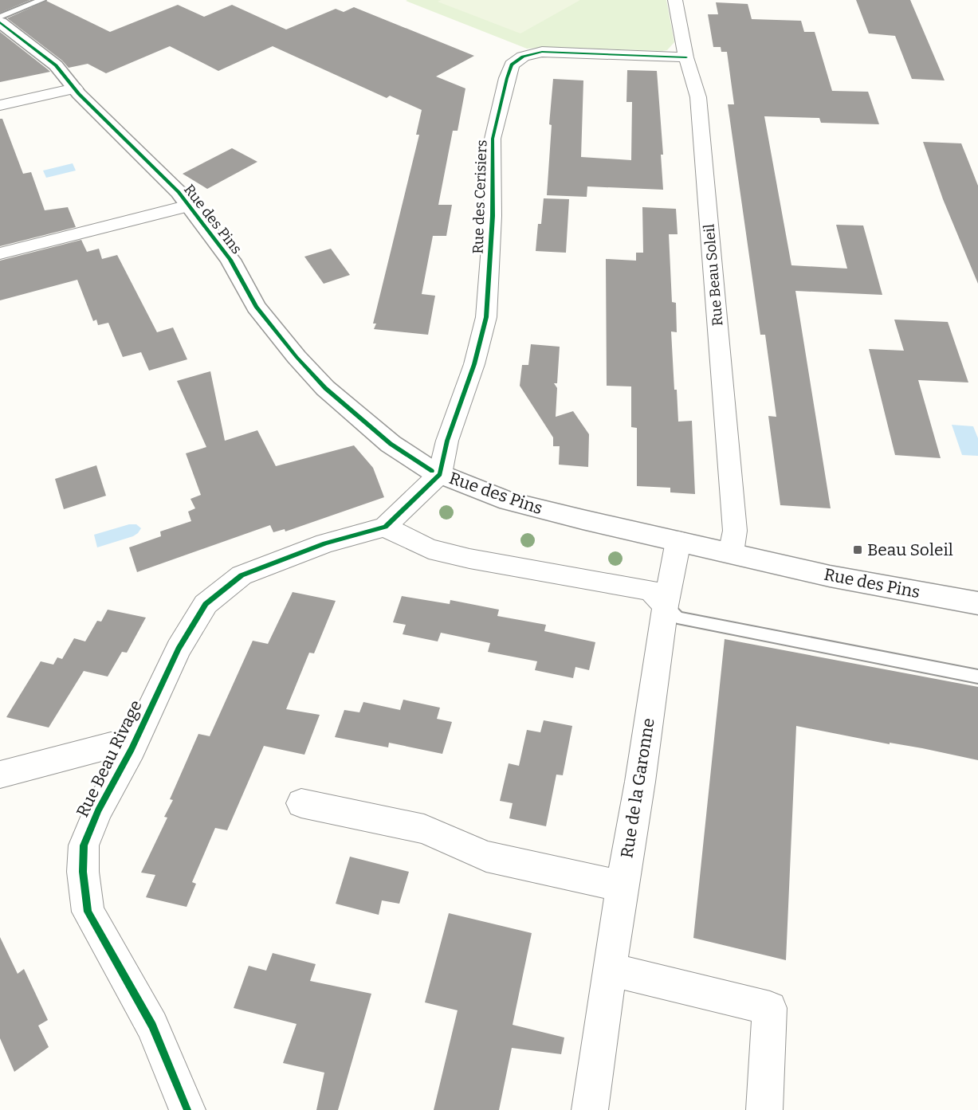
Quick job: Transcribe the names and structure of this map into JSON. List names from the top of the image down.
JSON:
{
  "streets": {
    "street": [
      "Rue des Cerisiers",
      "Rue des Pins",
      "Rue Beau Soleil",
      "Rue Beau Rivage",
      "Rue de la Garonne"
    ]
  },
  "crossings": [
    ["Rue des Cerisiers", "Rue des Pins"],
    ["Rue des Cerisiers", "Rue Beau Soleil"],
    ["Rue des Pins", "Rue Beau Soleil"],
    ["Rue des Pins", "Rue de la Garonne"]
  ],
  "places": {
    "transit": ["Beau Soleil"]
  }
}
